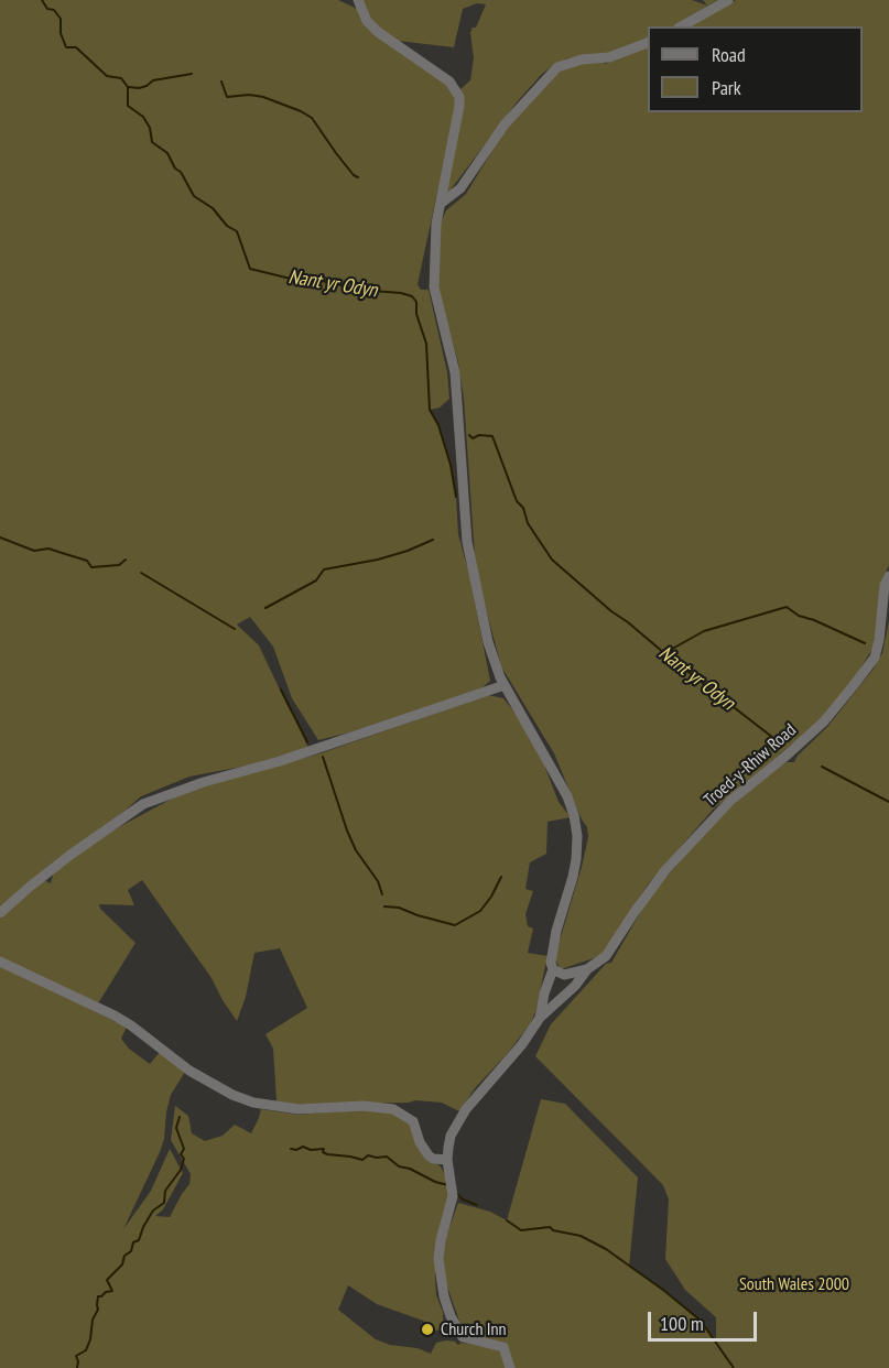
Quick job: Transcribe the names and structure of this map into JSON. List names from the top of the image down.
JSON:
{
  "streets": {
    "street": ["Troed-y-Rhiw Road"]
  },
  "water": ["Nant yr Odyn"],
  "parks": ["South Wales 2000"],
  "places": ["Church Inn"],
  "legend": ["Road", "Park"],
  "scale_bar": "100 m"
}
